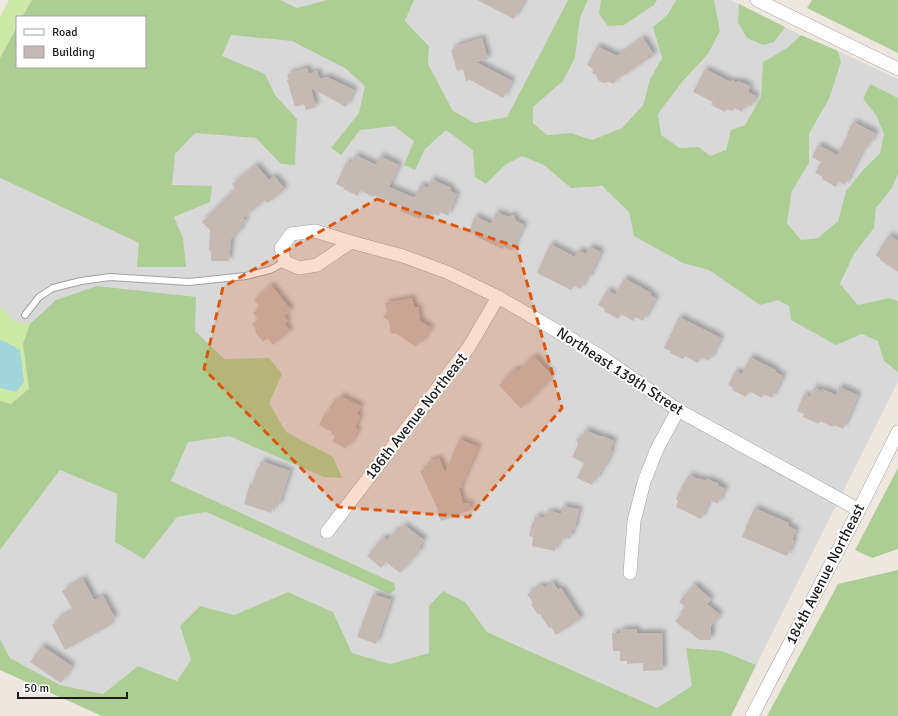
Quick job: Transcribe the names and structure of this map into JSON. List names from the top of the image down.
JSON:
{
  "streets": {
    "street": ["Northeast 139th Street", "186th Avenue Northeast", "184th Avenue Northeast"]
  },
  "crossings": [
    ["Northeast 139th Street", "186th Avenue Northeast"],
    ["Northeast 139th Street", "184th Avenue Northeast"]
  ],
  "legend": ["Road", "Building"],
  "scale_bar": "50 m"
}
